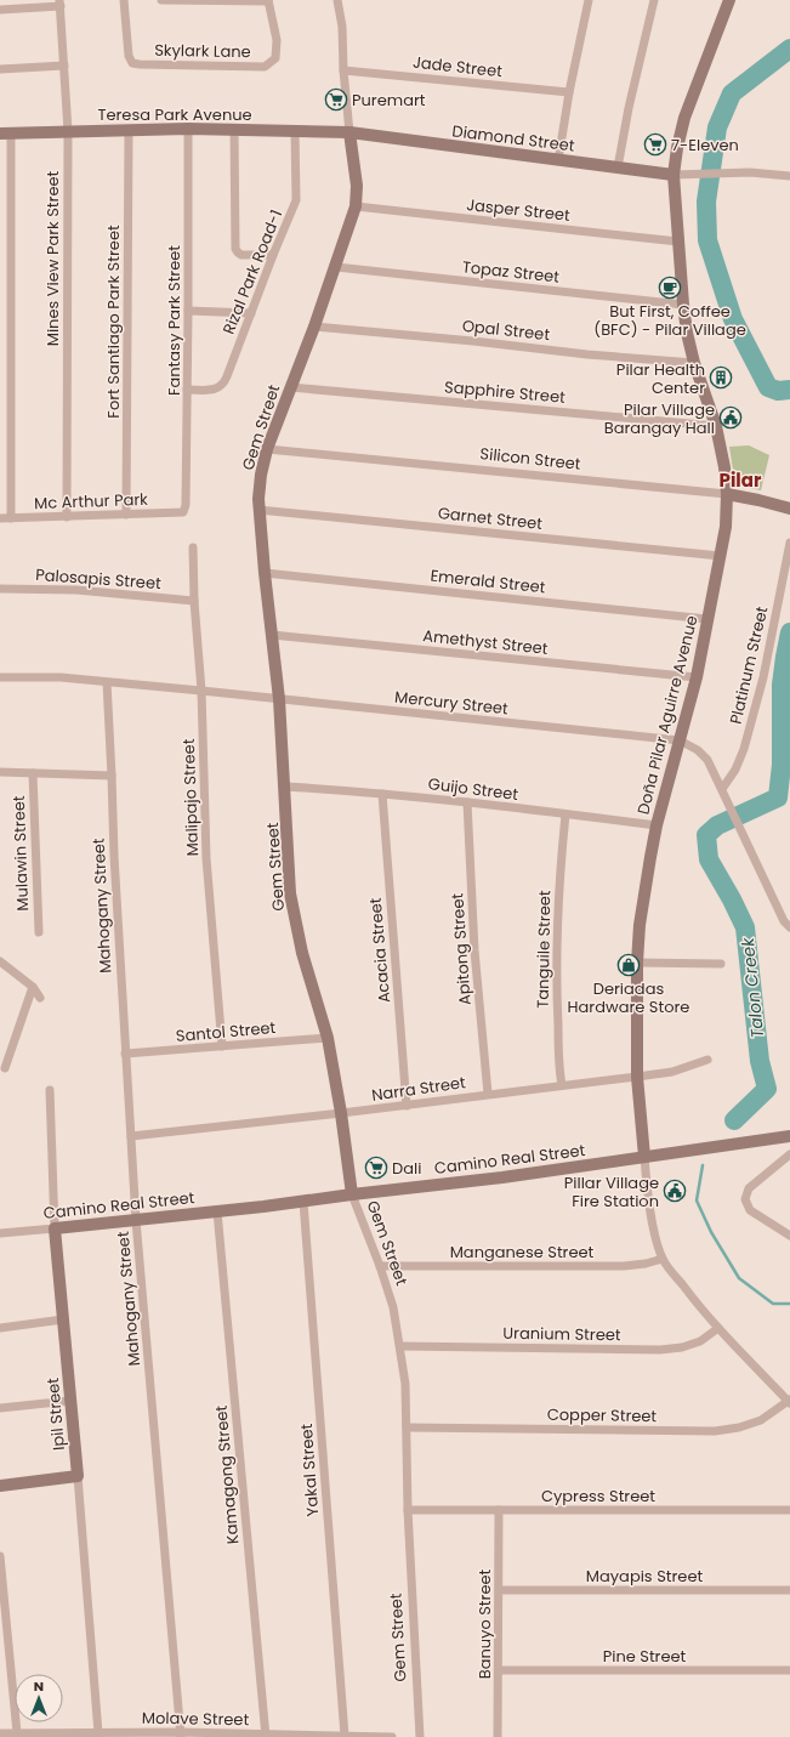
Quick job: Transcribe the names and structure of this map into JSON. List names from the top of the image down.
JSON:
{
  "streets": {
    "street": [
      "Skylark Lane",
      "Jade Street",
      "Teresa Park Avenue",
      "Diamond Street",
      "Jasper Street",
      "Mines View Park Street",
      "Rizal Park Road-1",
      "Topaz Street",
      "Fantasy Park Street",
      "Fort Santiago Park Street",
      "Opal Street",
      "Sapphire Street",
      "Gem Street",
      "Silicon Street",
      "Mc Arthur Park",
      "Garnet Street",
      "Palosapis Street",
      "Emerald Street",
      "Amethyst Street",
      "Platinum Street",
      "Mercury Street",
      "Doña Pilar Aguirre Avenue",
      "Guijo Street",
      "Malipajo Street",
      "Mulawin Street",
      "Mahogany Street",
      "Apitong Street",
      "Tanguile Street",
      "Acacia Street",
      "Santol Street",
      "Narra Street",
      "Camino Real Street",
      "Manganese Street",
      "Uranium Street",
      "Ipil Street",
      "Copper Street",
      "Yakal Street",
      "Kamagong Street",
      "Cypress Street",
      "Mayapis Street",
      "Banuyo Street",
      "Pine Street",
      "Molave Street"
    ]
  },
  "crossings": [
    ["Jade Street", "Gem Street"],
    ["Teresa Park Avenue", "Diamond Street"],
    ["Teresa Park Avenue", "Mines View Park Street"],
    ["Teresa Park Avenue", "Rizal Park Road-1"],
    ["Teresa Park Avenue", "Fantasy Park Street"],
    ["Teresa Park Avenue", "Fort Santiago Park Street"],
    ["Teresa Park Avenue", "Gem Street"],
    ["Diamond Street", "Gem Street"],
    ["Diamond Street", "Doña Pilar Aguirre Avenue"],
    ["Jasper Street", "Gem Street"],
    ["Jasper Street", "Doña Pilar Aguirre Avenue"],
    ["Mines View Park Street", "Mc Arthur Park"],
    ["Rizal Park Road-1", "Fantasy Park Street"],
    ["Topaz Street", "Gem Street"],
    ["Topaz Street", "Doña Pilar Aguirre Avenue"],
    ["Fantasy Park Street", "Mc Arthur Park"],
    ["Fort Santiago Park Street", "Mc Arthur Park"],
    ["Opal Street", "Gem Street"],
    ["Opal Street", "Doña Pilar Aguirre Avenue"],
    ["Sapphire Street", "Gem Street"],
    ["Sapphire Street", "Doña Pilar Aguirre Avenue"],
    ["Gem Street", "Silicon Street"],
    ["Gem Street", "Garnet Street"],
    ["Gem Street", "Emerald Street"],
    ["Gem Street", "Amethyst Street"],
    ["Gem Street", "Mercury Street"],
    ["Gem Street", "Guijo Street"],
    ["Gem Street", "Santol Street"],
    ["Gem Street", "Narra Street"],
    ["Gem Street", "Camino Real Street"],
    ["Gem Street", "Manganese Street"],
    ["Gem Street", "Uranium Street"],
    ["Gem Street", "Copper Street"],
    ["Gem Street", "Cypress Street"],
    ["Silicon Street", "Doña Pilar Aguirre Avenue"],
    ["Garnet Street", "Doña Pilar Aguirre Avenue"],
    ["Palosapis Street", "Malipajo Street"],
    ["Emerald Street", "Doña Pilar Aguirre Avenue"],
    ["Amethyst Street", "Doña Pilar Aguirre Avenue"],
    ["Platinum Street", "Mercury Street"],
    ["Mercury Street", "Doña Pilar Aguirre Avenue"],
    ["Mercury Street", "Malipajo Street"],
    ["Mercury Street", "Mahogany Street"],
    ["Doña Pilar Aguirre Avenue", "Guijo Street"],
    ["Doña Pilar Aguirre Avenue", "Narra Street"],
    ["Doña Pilar Aguirre Avenue", "Camino Real Street"],
    ["Doña Pilar Aguirre Avenue", "Manganese Street"],
    ["Doña Pilar Aguirre Avenue", "Uranium Street"],
    ["Doña Pilar Aguirre Avenue", "Copper Street"],
    ["Guijo Street", "Apitong Street"],
    ["Guijo Street", "Tanguile Street"],
    ["Guijo Street", "Acacia Street"],
    ["Malipajo Street", "Santol Street"],
    ["Mahogany Street", "Santol Street"],
    ["Mahogany Street", "Narra Street"],
    ["Mahogany Street", "Camino Real Street"],
    ["Mahogany Street", "Molave Street"],
    ["Apitong Street", "Narra Street"],
    ["Tanguile Street", "Narra Street"],
    ["Acacia Street", "Narra Street"],
    ["Camino Real Street", "Ipil Street"],
    ["Camino Real Street", "Yakal Street"],
    ["Camino Real Street", "Kamagong Street"],
    ["Ipil Street", "Molave Street"],
    ["Yakal Street", "Molave Street"],
    ["Kamagong Street", "Molave Street"],
    ["Cypress Street", "Banuyo Street"],
    ["Mayapis Street", "Banuyo Street"],
    ["Banuyo Street", "Pine Street"]
  ],
  "districts": ["Pilar"],
  "water": ["Talon Creek"],
  "places": {
    "supermarket": ["Puremart", "7-Eleven", "Dali"],
    "cafe": ["But First, Coffee (BFC) - Pilar Village"],
    "building": ["Pilar Health Center"],
    "public building": ["Pilar Village Barangay Hall", "Pillar Village Fire Station"],
    "shop": ["Deriadas Hardware Store"]
  },
  "north": "top"
}
